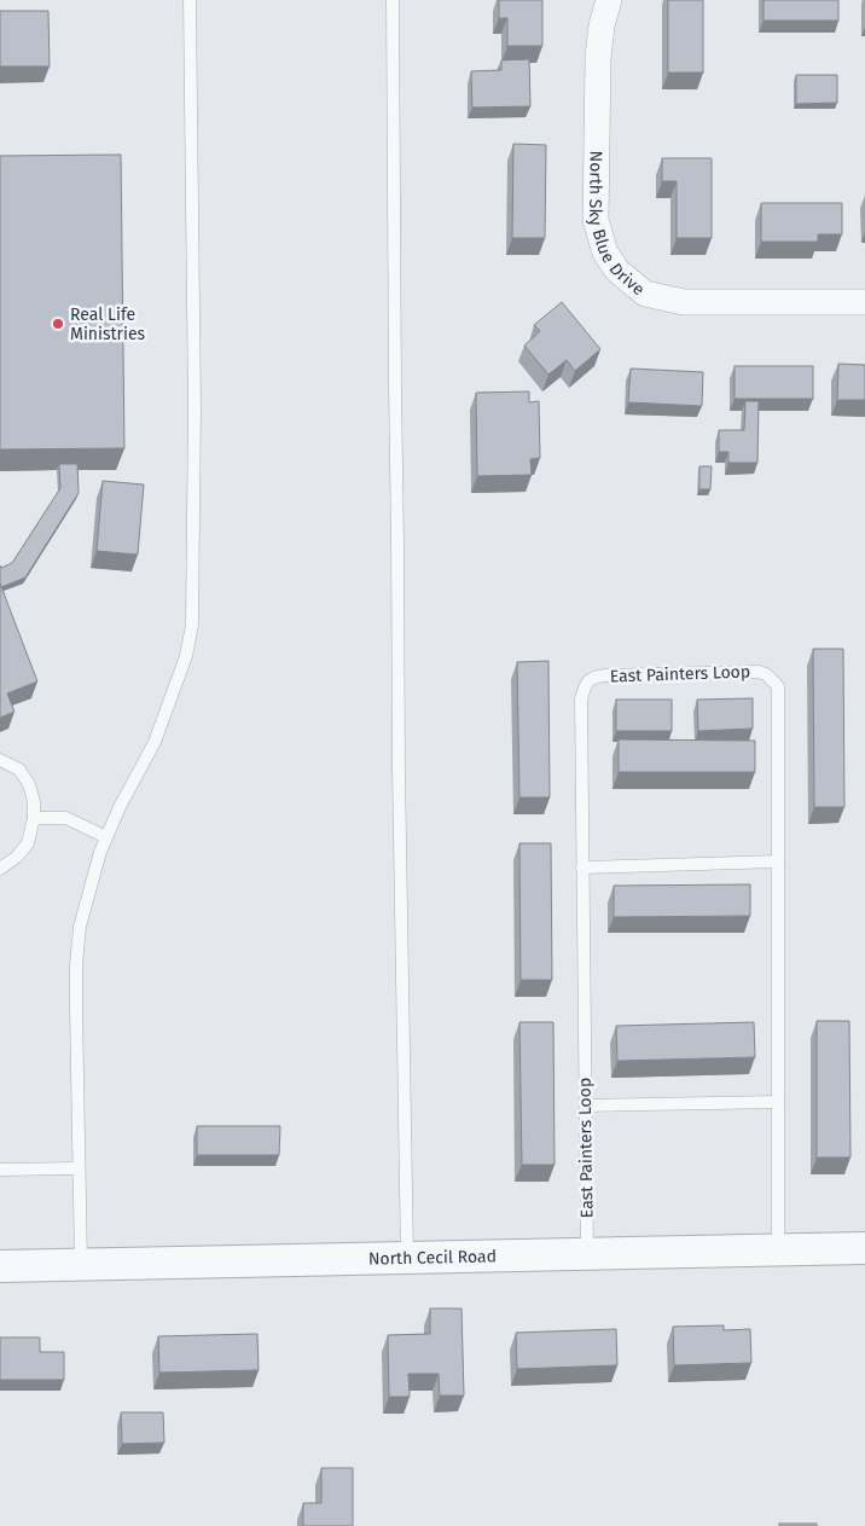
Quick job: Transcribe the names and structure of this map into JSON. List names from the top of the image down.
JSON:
{
  "streets": {
    "street": ["North Sky Blue Drive", "North Cecil Road"],
    "lane": ["East Painters Loop"]
  },
  "crossings": [
    ["East Painters Loop", "North Cecil Road"]
  ],
  "places": ["Real Life Ministries"]
}
